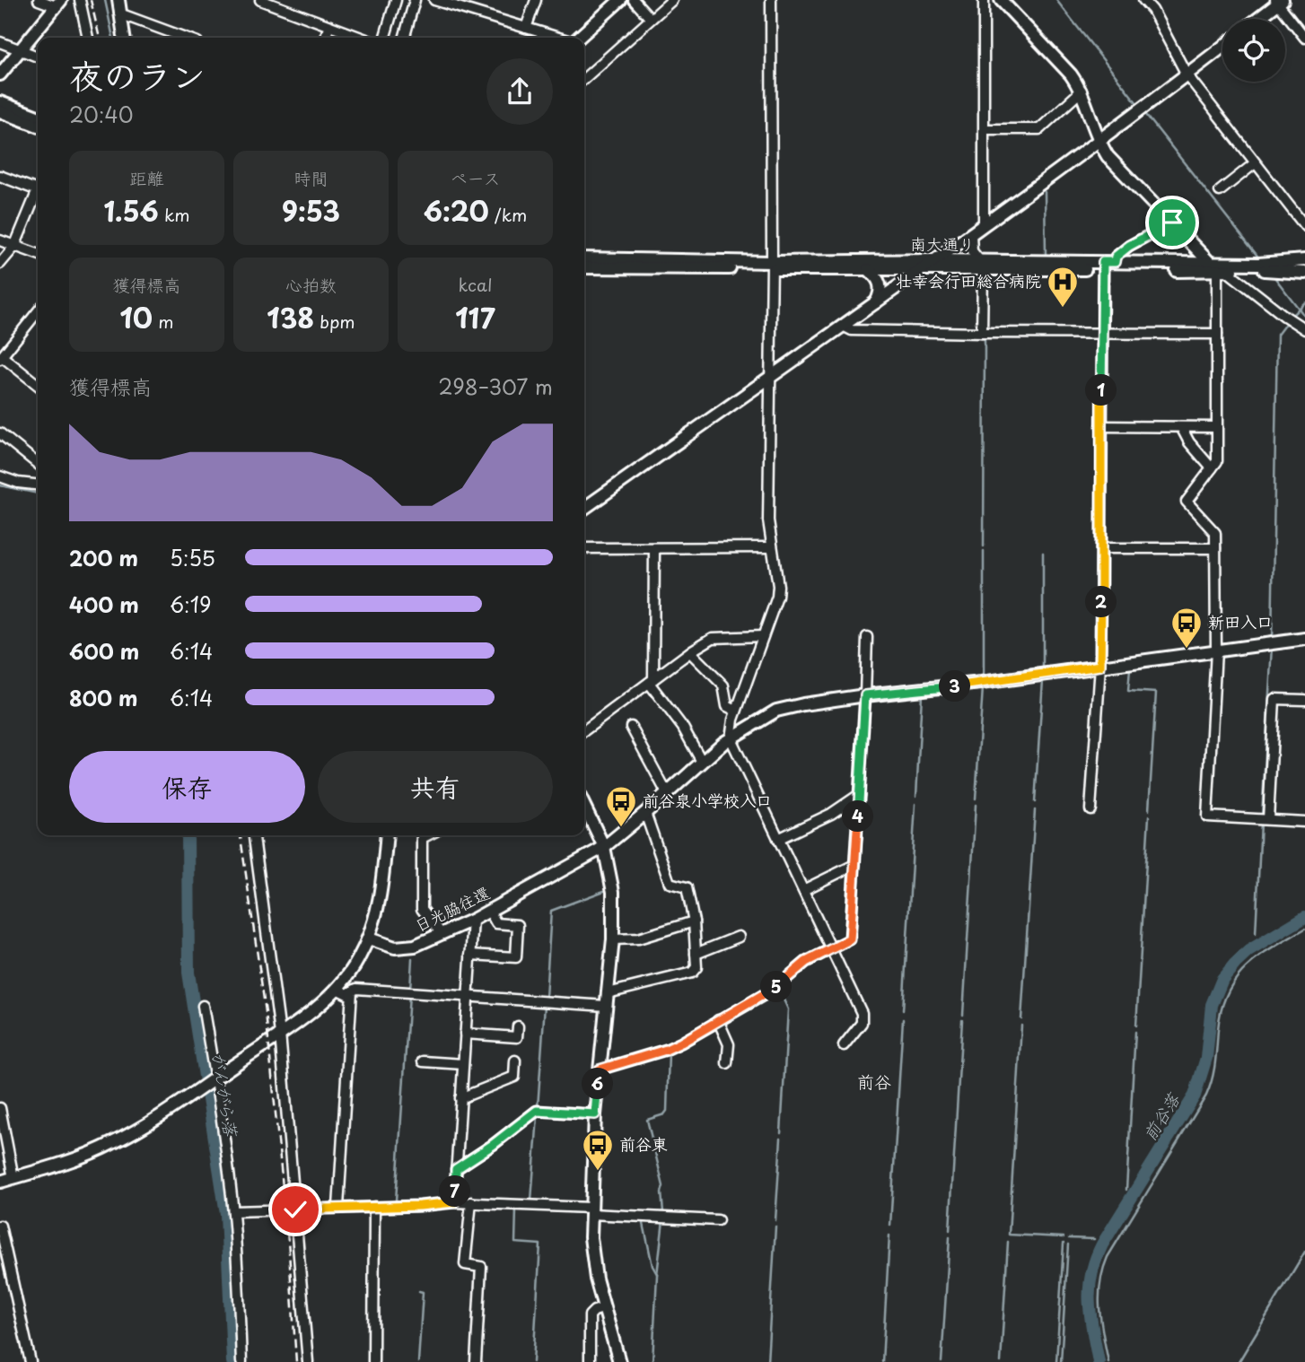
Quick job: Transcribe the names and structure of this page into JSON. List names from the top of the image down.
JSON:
{
  "streets": {
    "street": ["南大通り", "日光脇往還"]
  },
  "districts": ["前谷"],
  "water": ["がんがら落", "前谷落"],
  "places": {
    "hospital": ["壮幸会行田総合病院"],
    "bus stop": ["新田入口", "前谷泉小学校入口", "前谷東"]
  },
  "page": {
    "heading": ["夜のラン", "20:40"],
    "stats": [
      ["距離", "1.56 km"],
      ["時間", "9:53"],
      ["ペース", "6:20 /km"],
      ["獲得標高", "10 m"],
      ["心拍数", "138 bpm"],
      ["kcal", "117"]
    ],
    "chart": ["獲得標高", "298–307 m"],
    "pins": [
      "1",
      "2",
      "3",
      "4",
      "5",
      "6",
      "7"
    ],
    "list": [
      {
        "name": "200 m",
        "note": "5:55"
      },
      {
        "name": "400 m",
        "note": "6:19"
      },
      {
        "name": "600 m",
        "note": "6:14"
      },
      {
        "name": "800 m",
        "note": "6:14"
      }
    ],
    "buttons": ["保存", "共有"]
  }
}
